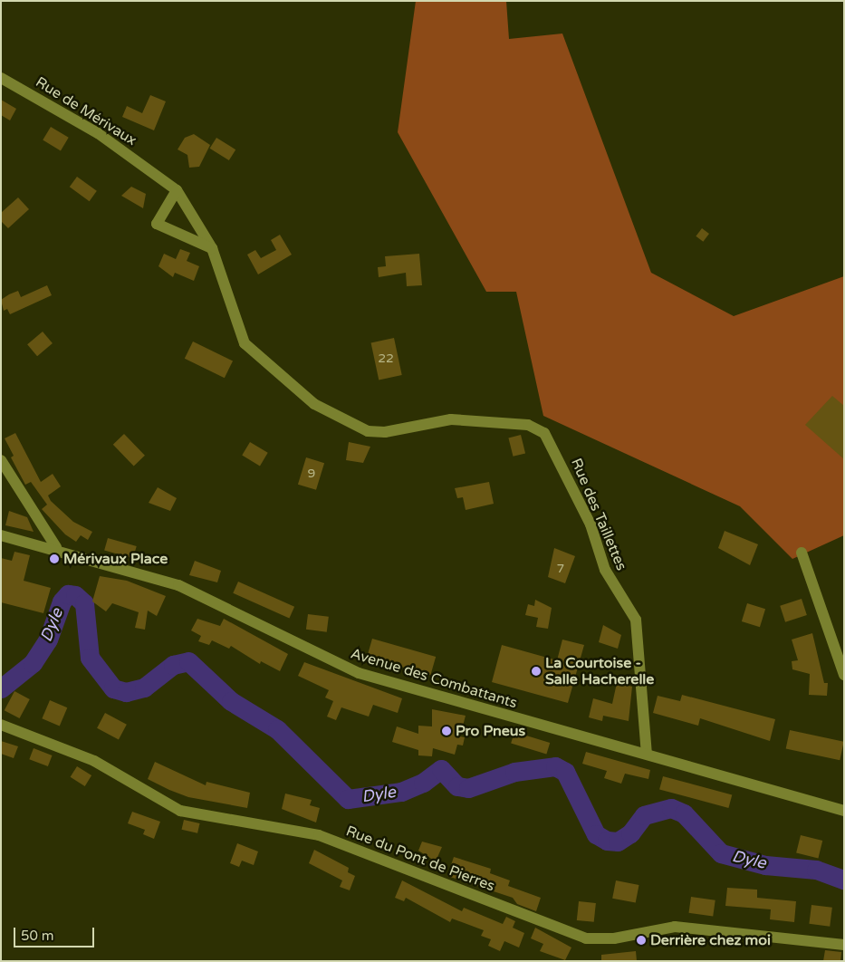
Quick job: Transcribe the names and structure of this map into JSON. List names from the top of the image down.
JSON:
{
  "streets": {
    "street": [
      "Rue de Mérivaux",
      "Rue des Taillettes",
      "Avenue des Combattants",
      "Rue du Pont de Pierres"
    ]
  },
  "crossings": [
    ["Rue de Mérivaux", "Rue des Taillettes"],
    ["Rue des Taillettes", "Avenue des Combattants"]
  ],
  "water": ["Dyle"],
  "places": [
    "Mérivaux Place",
    "La Courtoise - Salle Hacherelle",
    "Pro Pneus",
    "Derrière chez moi"
  ],
  "house_numbers": ["22", "9", "7"],
  "scale_bar": "50 m"
}
